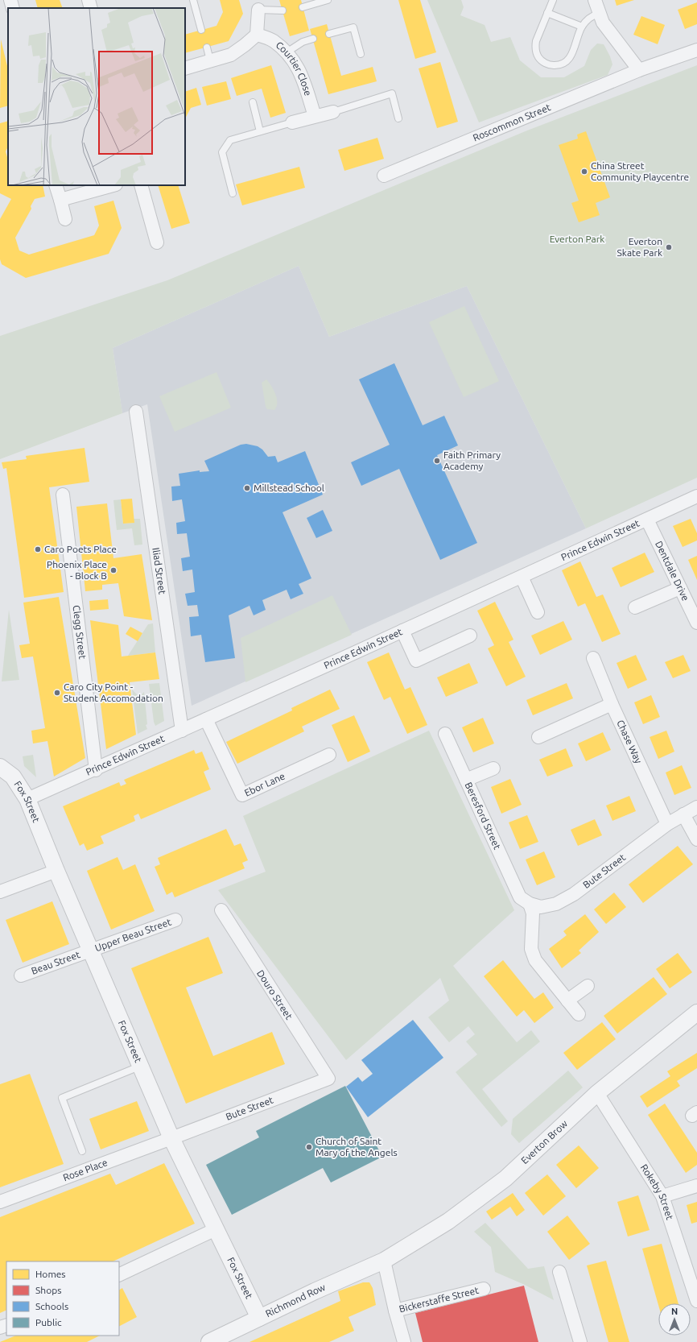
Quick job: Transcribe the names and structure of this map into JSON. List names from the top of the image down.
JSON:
{
  "streets": {
    "street": [
      "Courtier Close",
      "Roscommon Street",
      "Prince Edwin Street",
      "Iliad Street",
      "Dentdale Drive",
      "Clegg Street",
      "Chase Way",
      "Ebor Lane",
      "Fox Street",
      "Beresford Street",
      "Bute Street",
      "Upper Beau Street",
      "Beau Street",
      "Douro Street",
      "Everton Brow",
      "Rose Place",
      "Rokeby Street",
      "Bickerstaffe Street",
      "Richmond Row"
    ]
  },
  "crossings": [
    ["Prince Edwin Street", "Iliad Street"],
    ["Prince Edwin Street", "Dentdale Drive"],
    ["Prince Edwin Street", "Clegg Street"],
    ["Prince Edwin Street", "Ebor Lane"],
    ["Prince Edwin Street", "Fox Street"],
    ["Chase Way", "Bute Street"],
    ["Fox Street", "Bute Street"],
    ["Fox Street", "Upper Beau Street"],
    ["Fox Street", "Beau Street"],
    ["Fox Street", "Rose Place"],
    ["Fox Street", "Richmond Row"],
    ["Beresford Street", "Bute Street"],
    ["Bute Street", "Douro Street"],
    ["Bute Street", "Rose Place"],
    ["Upper Beau Street", "Beau Street"],
    ["Everton Brow", "Rokeby Street"],
    ["Everton Brow", "Richmond Row"]
  ],
  "parks": ["Everton Park"],
  "places": [
    "China Street Community Playcentre",
    "Everton Skate Park",
    "Faith Primary Academy",
    "Millstead School",
    "Caro Poets Place",
    "Phoenix Place - Block B",
    "Caro City Point - Student Accomodation",
    "Church of Saint Mary of the Angels"
  ],
  "legend": [
    "Homes",
    "Shops",
    "Schools",
    "Public"
  ],
  "north": "top"
}
